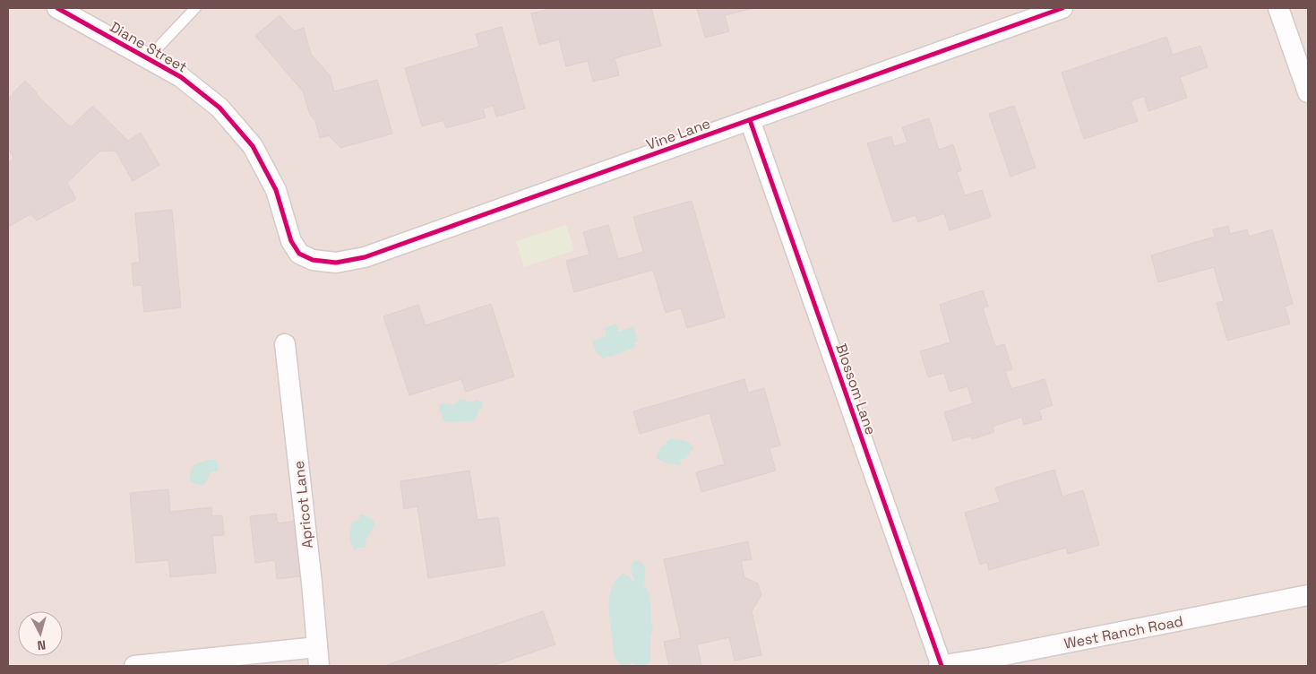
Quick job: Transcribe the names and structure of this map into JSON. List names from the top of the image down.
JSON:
{
  "streets": {
    "street": [
      "Diane Street",
      "Vine Lane",
      "Blossom Lane",
      "Apricot Lane",
      "West Ranch Road"
    ]
  },
  "crossings": [
    ["Diane Street", "Vine Lane"],
    ["Vine Lane", "Blossom Lane"],
    ["Blossom Lane", "West Ranch Road"]
  ],
  "north": "bottom"
}
